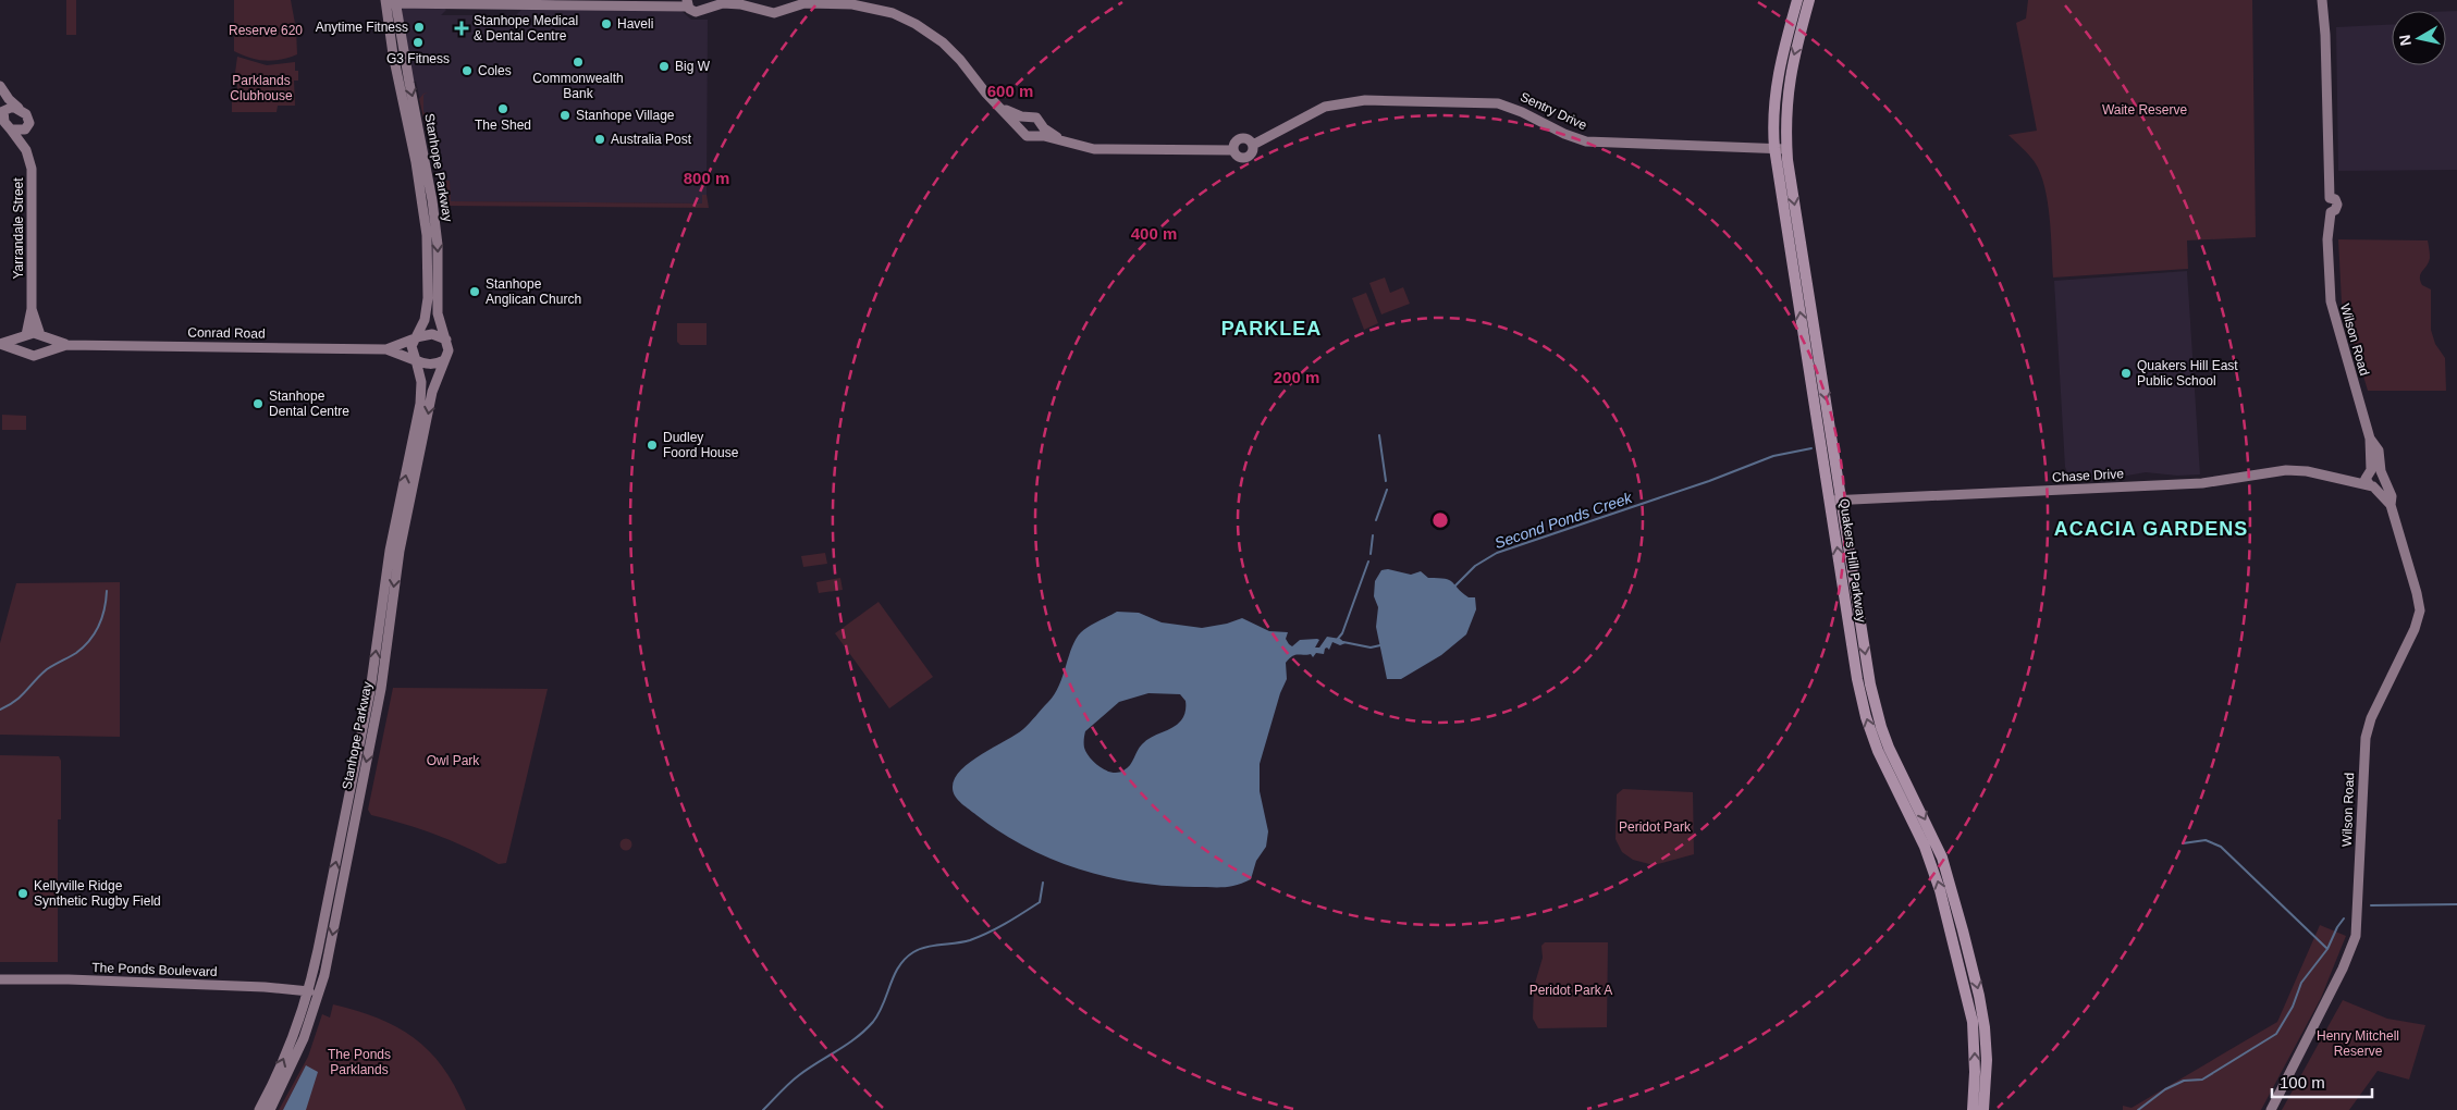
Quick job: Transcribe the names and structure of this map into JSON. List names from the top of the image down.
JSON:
{
  "streets": {
    "main road": ["Quakers Hill Parkway"],
    "street": [
      "Sentry Drive",
      "Stanhope Parkway",
      "Yarrandale Street",
      "Conrad Road",
      "Wilson Road",
      "Chase Drive",
      "The Ponds Boulevard"
    ]
  },
  "crossings": [
    ["Sentry Drive", "Quakers Hill Parkway"],
    ["Stanhope Parkway", "Conrad Road"],
    ["Stanhope Parkway", "The Ponds Boulevard"],
    ["Yarrandale Street", "Conrad Road"],
    ["Wilson Road", "Chase Drive"],
    ["Chase Drive", "Quakers Hill Parkway"]
  ],
  "districts": ["PARKLEA", "ACACIA GARDENS"],
  "water": ["Second Ponds Creek"],
  "parks": [
    "Reserve 620",
    "Parklands Clubhouse",
    "Waite Reserve",
    "Owl Park",
    "Peridot Park",
    "Peridot Park A",
    "Henry Mitchell Reserve",
    "The Ponds Parklands"
  ],
  "places": {
    "other": [
      "Haveli",
      "Anytime Fitness",
      "G3 Fitness",
      "Commonwealth Bank",
      "Big W",
      "Coles",
      "The Shed",
      "Stanhope Village",
      "Australia Post",
      "Stanhope Anglican Church",
      "Quakers Hill East Public School",
      "Stanhope Dental Centre",
      "Dudley Foord House",
      "Kellyville Ridge Synthetic Rugby Field"
    ],
    "health": ["Stanhope Medical & Dental Centre"]
  },
  "scale_bar": "100 m",
  "north": "left",
  "rings": [
    "600 m",
    "800 m",
    "400 m",
    "200 m"
  ]
}
